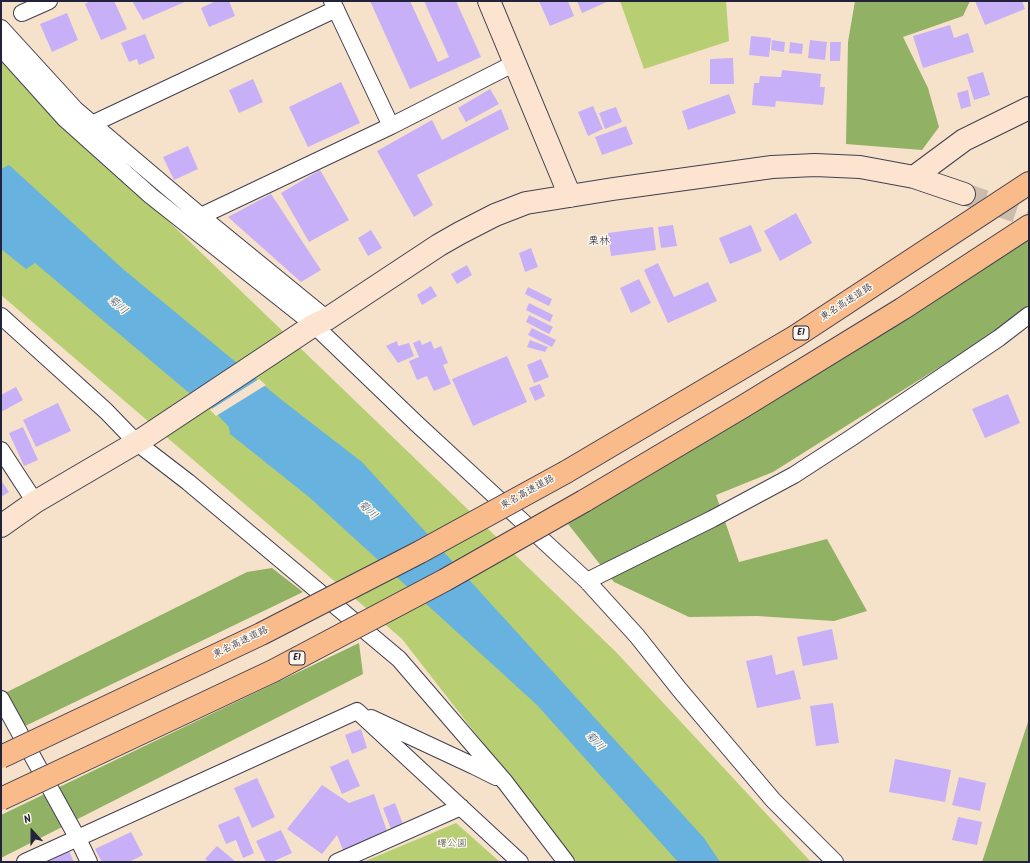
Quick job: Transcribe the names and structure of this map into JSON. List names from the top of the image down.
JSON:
{
  "streets": {
    "highway": ["東名高速道路", "E1"]
  },
  "districts": ["栗林"],
  "water": ["菊川"],
  "parks": ["曙公園"],
  "north": "top"
}
